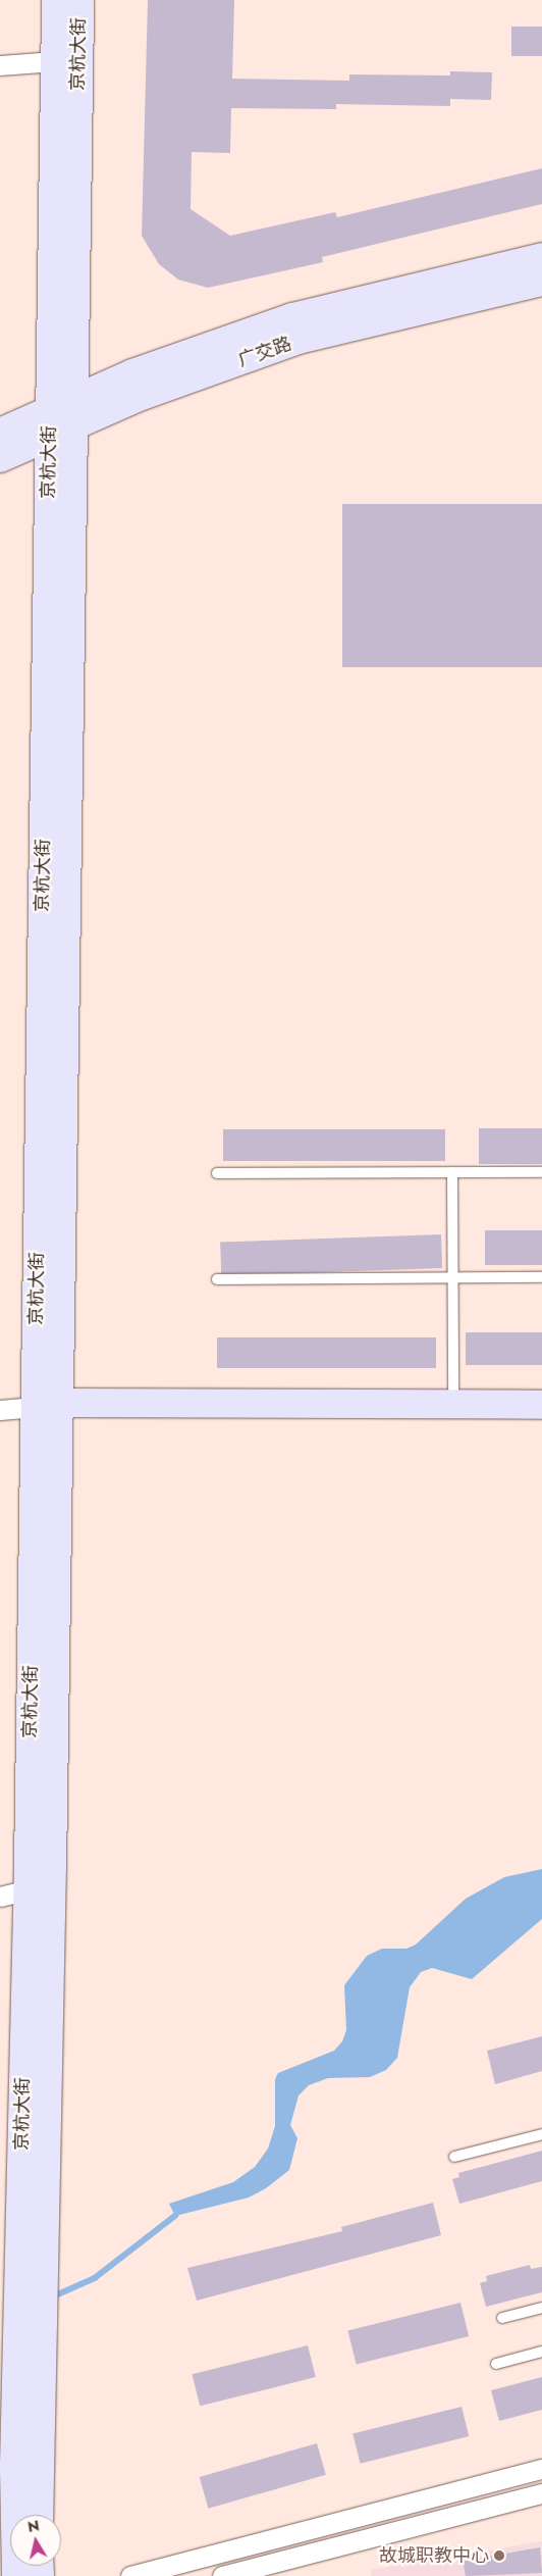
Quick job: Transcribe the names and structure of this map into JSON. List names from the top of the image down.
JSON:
{
  "streets": {
    "main road": ["京杭大街", "广交路"]
  },
  "crossings": [
    ["京杭大街", "广交路"]
  ],
  "places": ["故城职教中心"],
  "north": "top"
}
